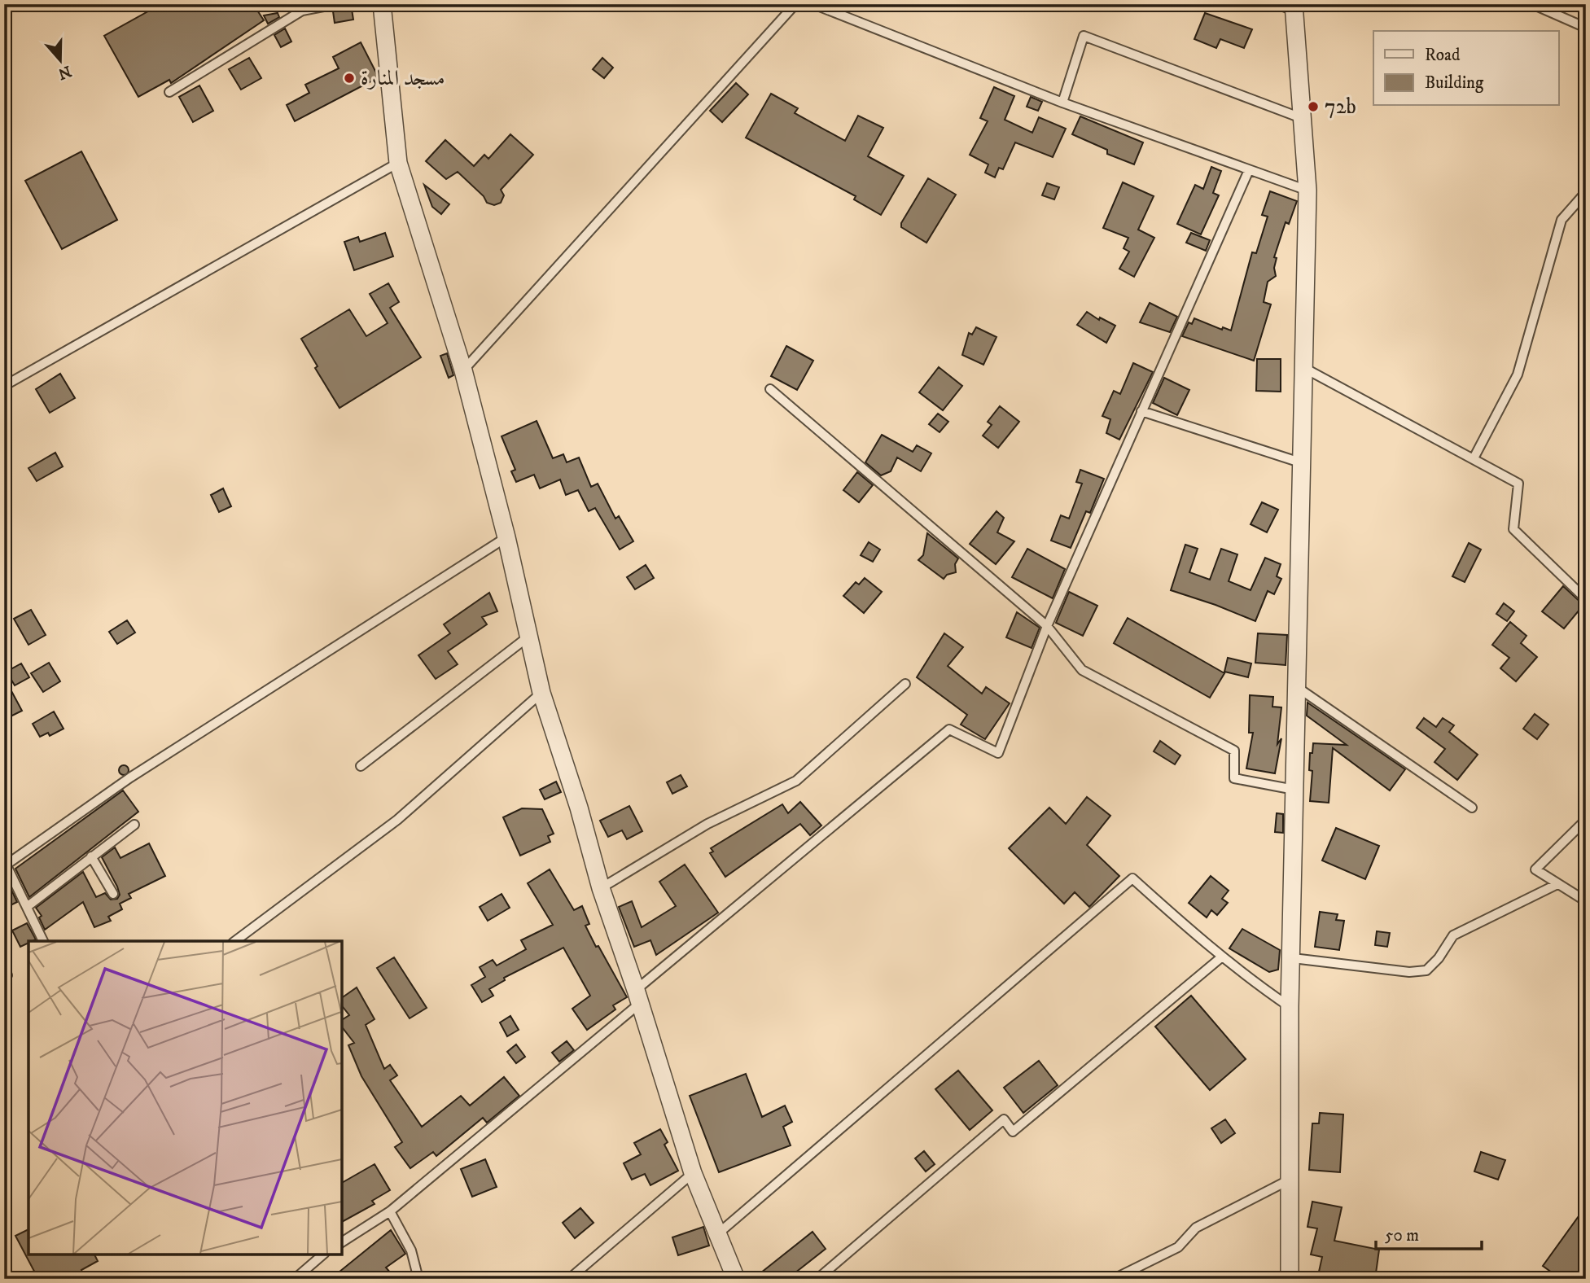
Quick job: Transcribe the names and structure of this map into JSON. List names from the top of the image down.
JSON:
{
  "places": ["مسجد المنارة", "72b"],
  "legend": ["Road", "Building"],
  "scale_bar": "50 m",
  "north": "bottom"
}
